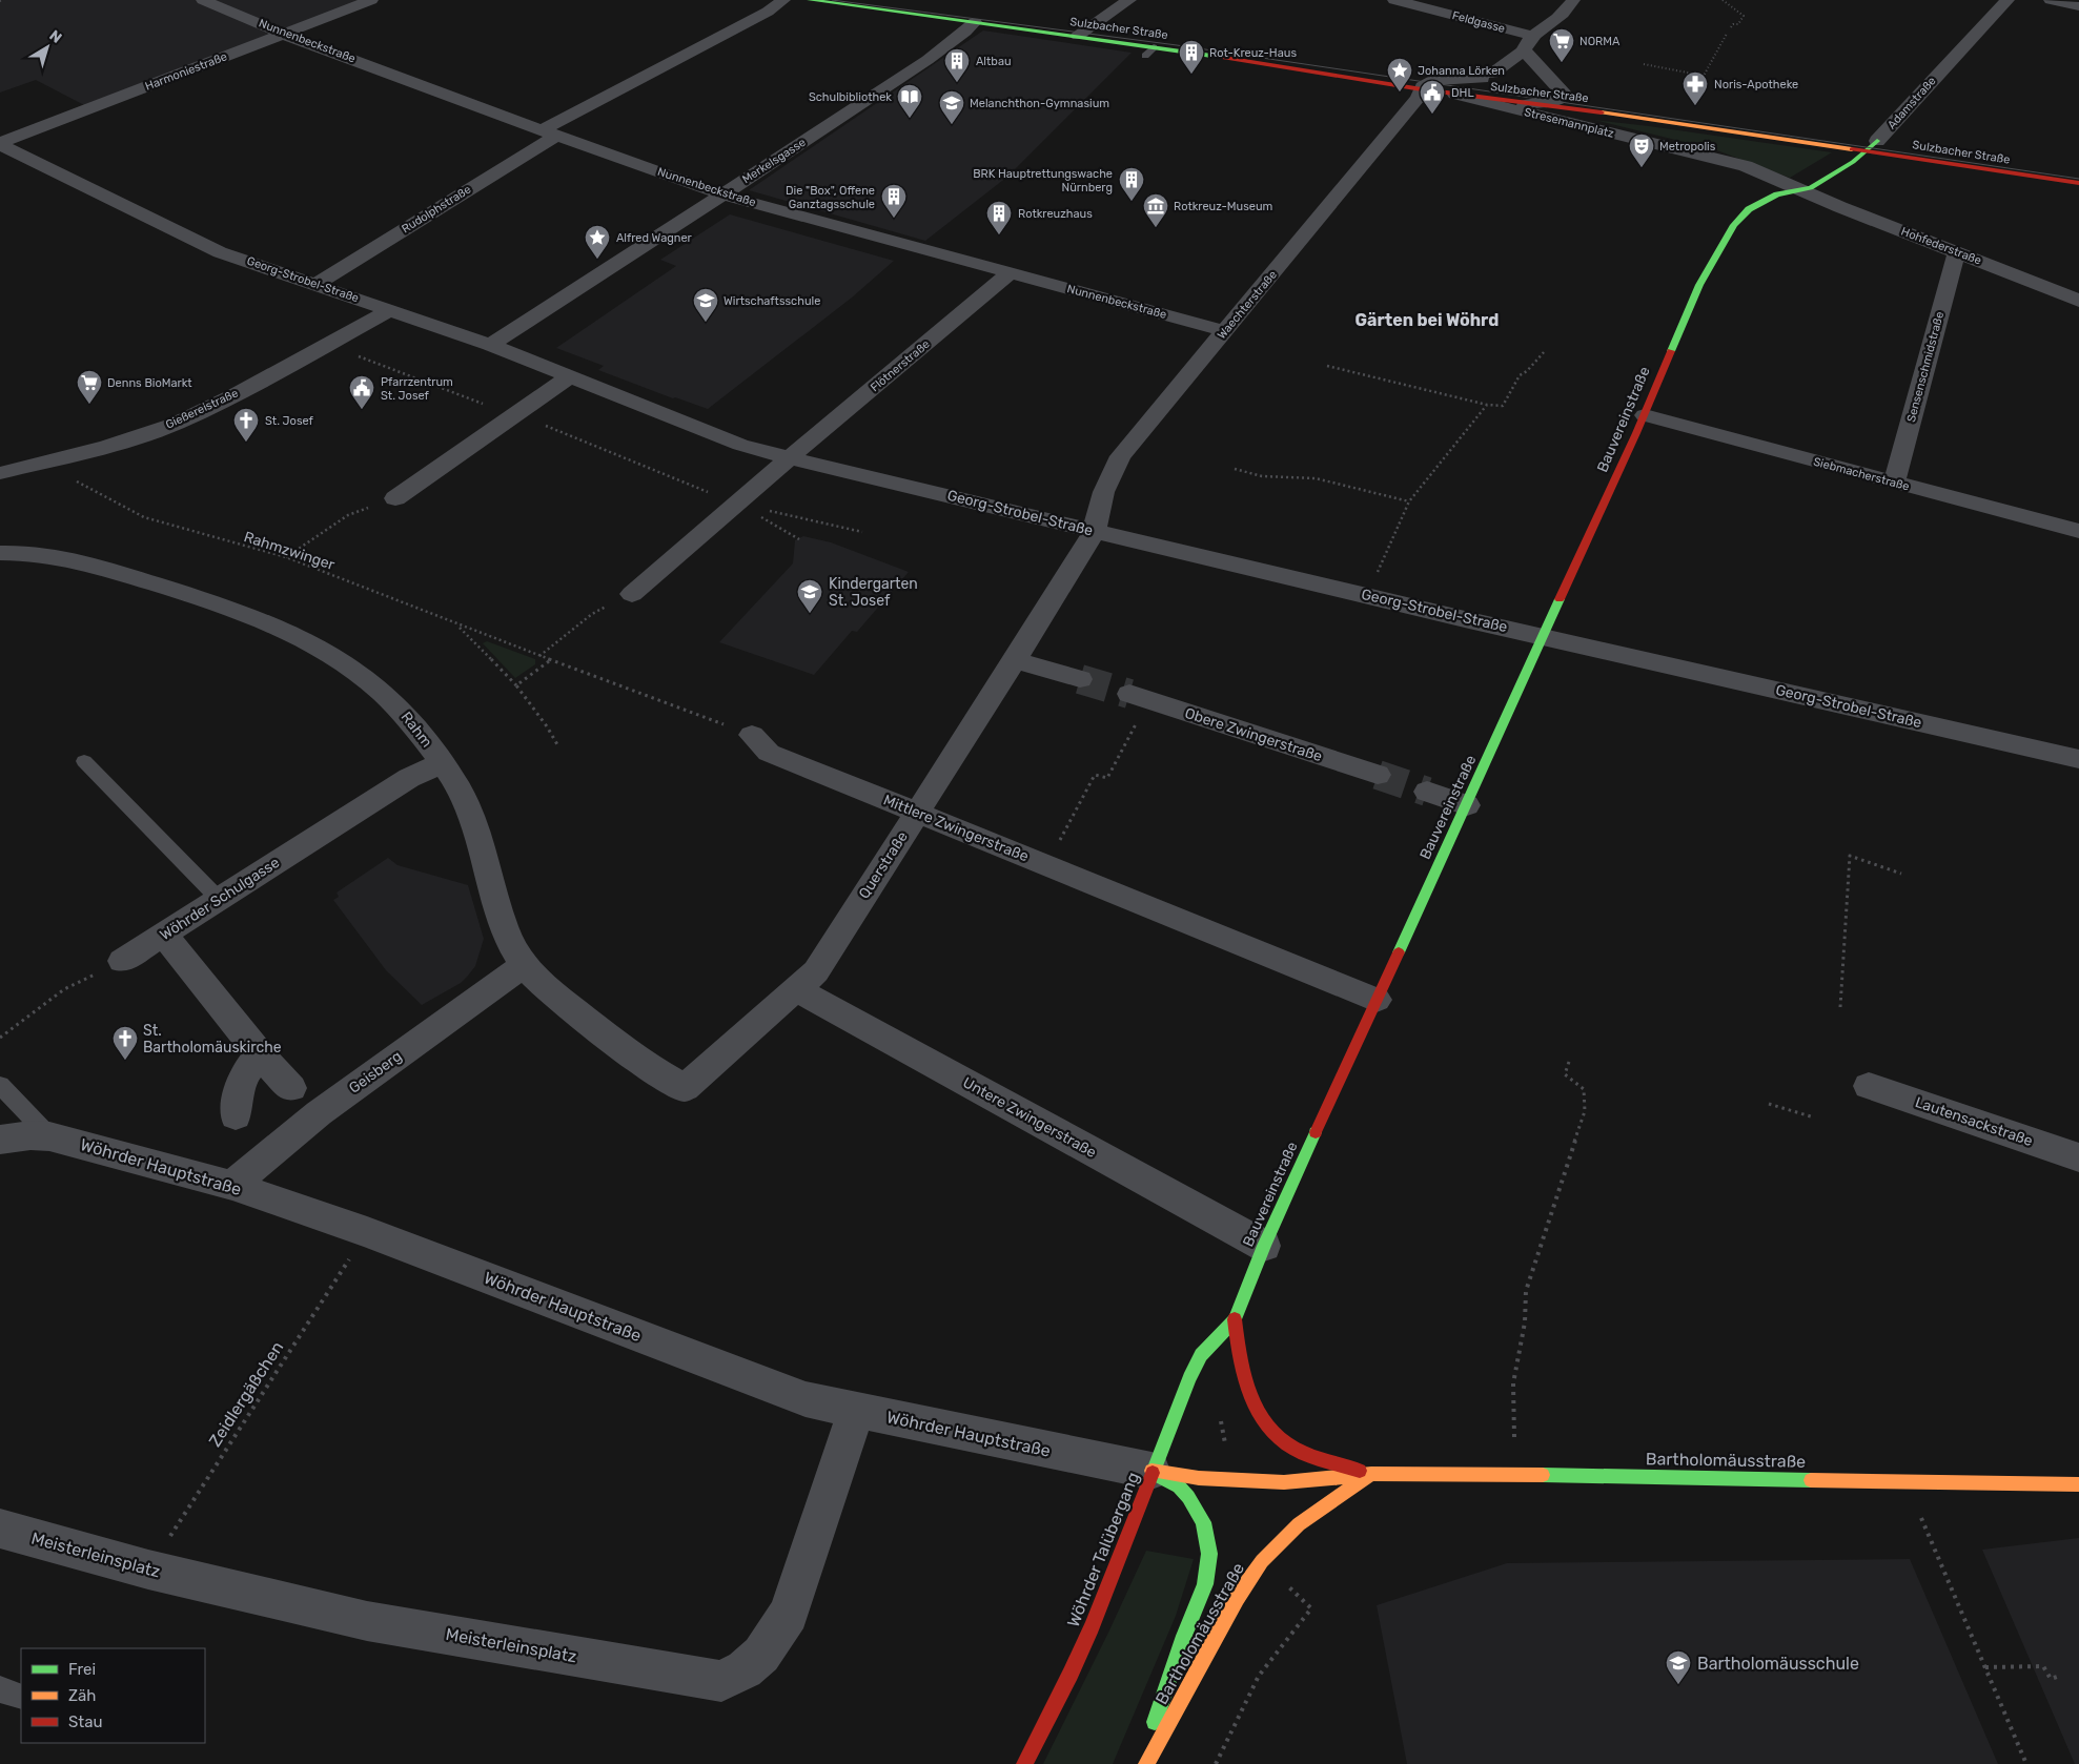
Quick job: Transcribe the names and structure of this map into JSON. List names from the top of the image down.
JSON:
{
  "streets": {
    "main road": [
      "Sulzbacher Straße",
      "Adamstraße",
      "Bauvereinstraße",
      "Bartholomäusstraße",
      "Wöhrder Talübergang"
    ],
    "street": [
      "Feldgasse",
      "Nunnenbeckstraße",
      "Harmoniestraße",
      "Stresemannplatz",
      "Merkelsgasse",
      "Rudolphstraße",
      "Hohfederstraße",
      "Georg-Strobel-Straße",
      "Waechterstraße",
      "Flötnerstraße",
      "Sensenschmidstraße",
      "Gießereistraße",
      "Siebmacherstraße",
      "Rahm",
      "Obere Zwingerstraße",
      "Mittlere Zwingerstraße",
      "Querstraße",
      "Wöhrder Schulgasse",
      "Geisberg",
      "Untere Zwingerstraße",
      "Lautensackstraße",
      "Wöhrder Hauptstraße",
      "Meisterleinsplatz"
    ],
    "path": ["Rahmzwinger", "Zeidlergäßchen"]
  },
  "crossings": [
    ["Sulzbacher Straße", "Adamstraße"],
    ["Sulzbacher Straße", "Stresemannplatz"],
    ["Sulzbacher Straße", "Merkelsgasse"],
    ["Sulzbacher Straße", "Waechterstraße"],
    ["Nunnenbeckstraße", "Harmoniestraße"],
    ["Nunnenbeckstraße", "Merkelsgasse"],
    ["Nunnenbeckstraße", "Rudolphstraße"],
    ["Nunnenbeckstraße", "Waechterstraße"],
    ["Nunnenbeckstraße", "Flötnerstraße"],
    ["Harmoniestraße", "Georg-Strobel-Straße"],
    ["Adamstraße", "Stresemannplatz"],
    ["Adamstraße", "Hohfederstraße"],
    ["Adamstraße", "Bauvereinstraße"],
    ["Stresemannplatz", "Hohfederstraße"],
    ["Stresemannplatz", "Bauvereinstraße"],
    ["Merkelsgasse", "Georg-Strobel-Straße"],
    ["Rudolphstraße", "Georg-Strobel-Straße"],
    ["Hohfederstraße", "Sensenschmidstraße"],
    ["Hohfederstraße", "Bauvereinstraße"],
    ["Georg-Strobel-Straße", "Waechterstraße"],
    ["Georg-Strobel-Straße", "Flötnerstraße"],
    ["Georg-Strobel-Straße", "Gießereistraße"],
    ["Georg-Strobel-Straße", "Bauvereinstraße"],
    ["Georg-Strobel-Straße", "Querstraße"],
    ["Waechterstraße", "Querstraße"],
    ["Sensenschmidstraße", "Siebmacherstraße"],
    ["Gießereistraße", "Rahmzwinger"],
    ["Bauvereinstraße", "Siebmacherstraße"],
    ["Bauvereinstraße", "Mittlere Zwingerstraße"],
    ["Bauvereinstraße", "Untere Zwingerstraße"],
    ["Bauvereinstraße", "Wöhrder Hauptstraße"],
    ["Bauvereinstraße", "Bartholomäusstraße"],
    ["Bauvereinstraße", "Wöhrder Talübergang"],
    ["Rahm", "Querstraße"],
    ["Rahm", "Wöhrder Schulgasse"],
    ["Rahm", "Geisberg"],
    ["Mittlere Zwingerstraße", "Querstraße"],
    ["Querstraße", "Untere Zwingerstraße"],
    ["Geisberg", "Wöhrder Hauptstraße"],
    ["Wöhrder Hauptstraße", "Zeidlergäßchen"],
    ["Wöhrder Hauptstraße", "Bartholomäusstraße"],
    ["Wöhrder Hauptstraße", "Wöhrder Talübergang"],
    ["Wöhrder Hauptstraße", "Meisterleinsplatz"],
    ["Zeidlergäßchen", "Meisterleinsplatz"],
    ["Bartholomäusstraße", "Wöhrder Talübergang"]
  ],
  "districts": ["Gärten bei Wöhrd"],
  "places": {
    "supermarket": ["NORMA", "Denns BioMarkt"],
    "building": [
      "Rot-Kreuz-Haus",
      "Altbau",
      "BRK Hauptrettungswache Nürnberg",
      "Die \"Box\", Offene Ganztagsschule",
      "Rotkreuzhaus"
    ],
    "place": ["Johanna Lörken", "Alfred Wagner"],
    "pharmacy": ["Noris-Apotheke"],
    "public building": ["DHL", "Pfarrzentrum St. Josef"],
    "library": ["Schulbibliothek"],
    "school or university": [
      "Melanchthon-Gymnasium",
      "Wirtschaftsschule",
      "Kindergarten St. Josef",
      "Bartholomäusschule"
    ],
    "theatre": ["Metropolis"],
    "museum": ["Rotkreuz-Museum"],
    "church": ["St. Josef", "St. Bartholomäuskirche"]
  },
  "legend": ["Frei", "Zäh", "Stau"],
  "north": "top right"
}
